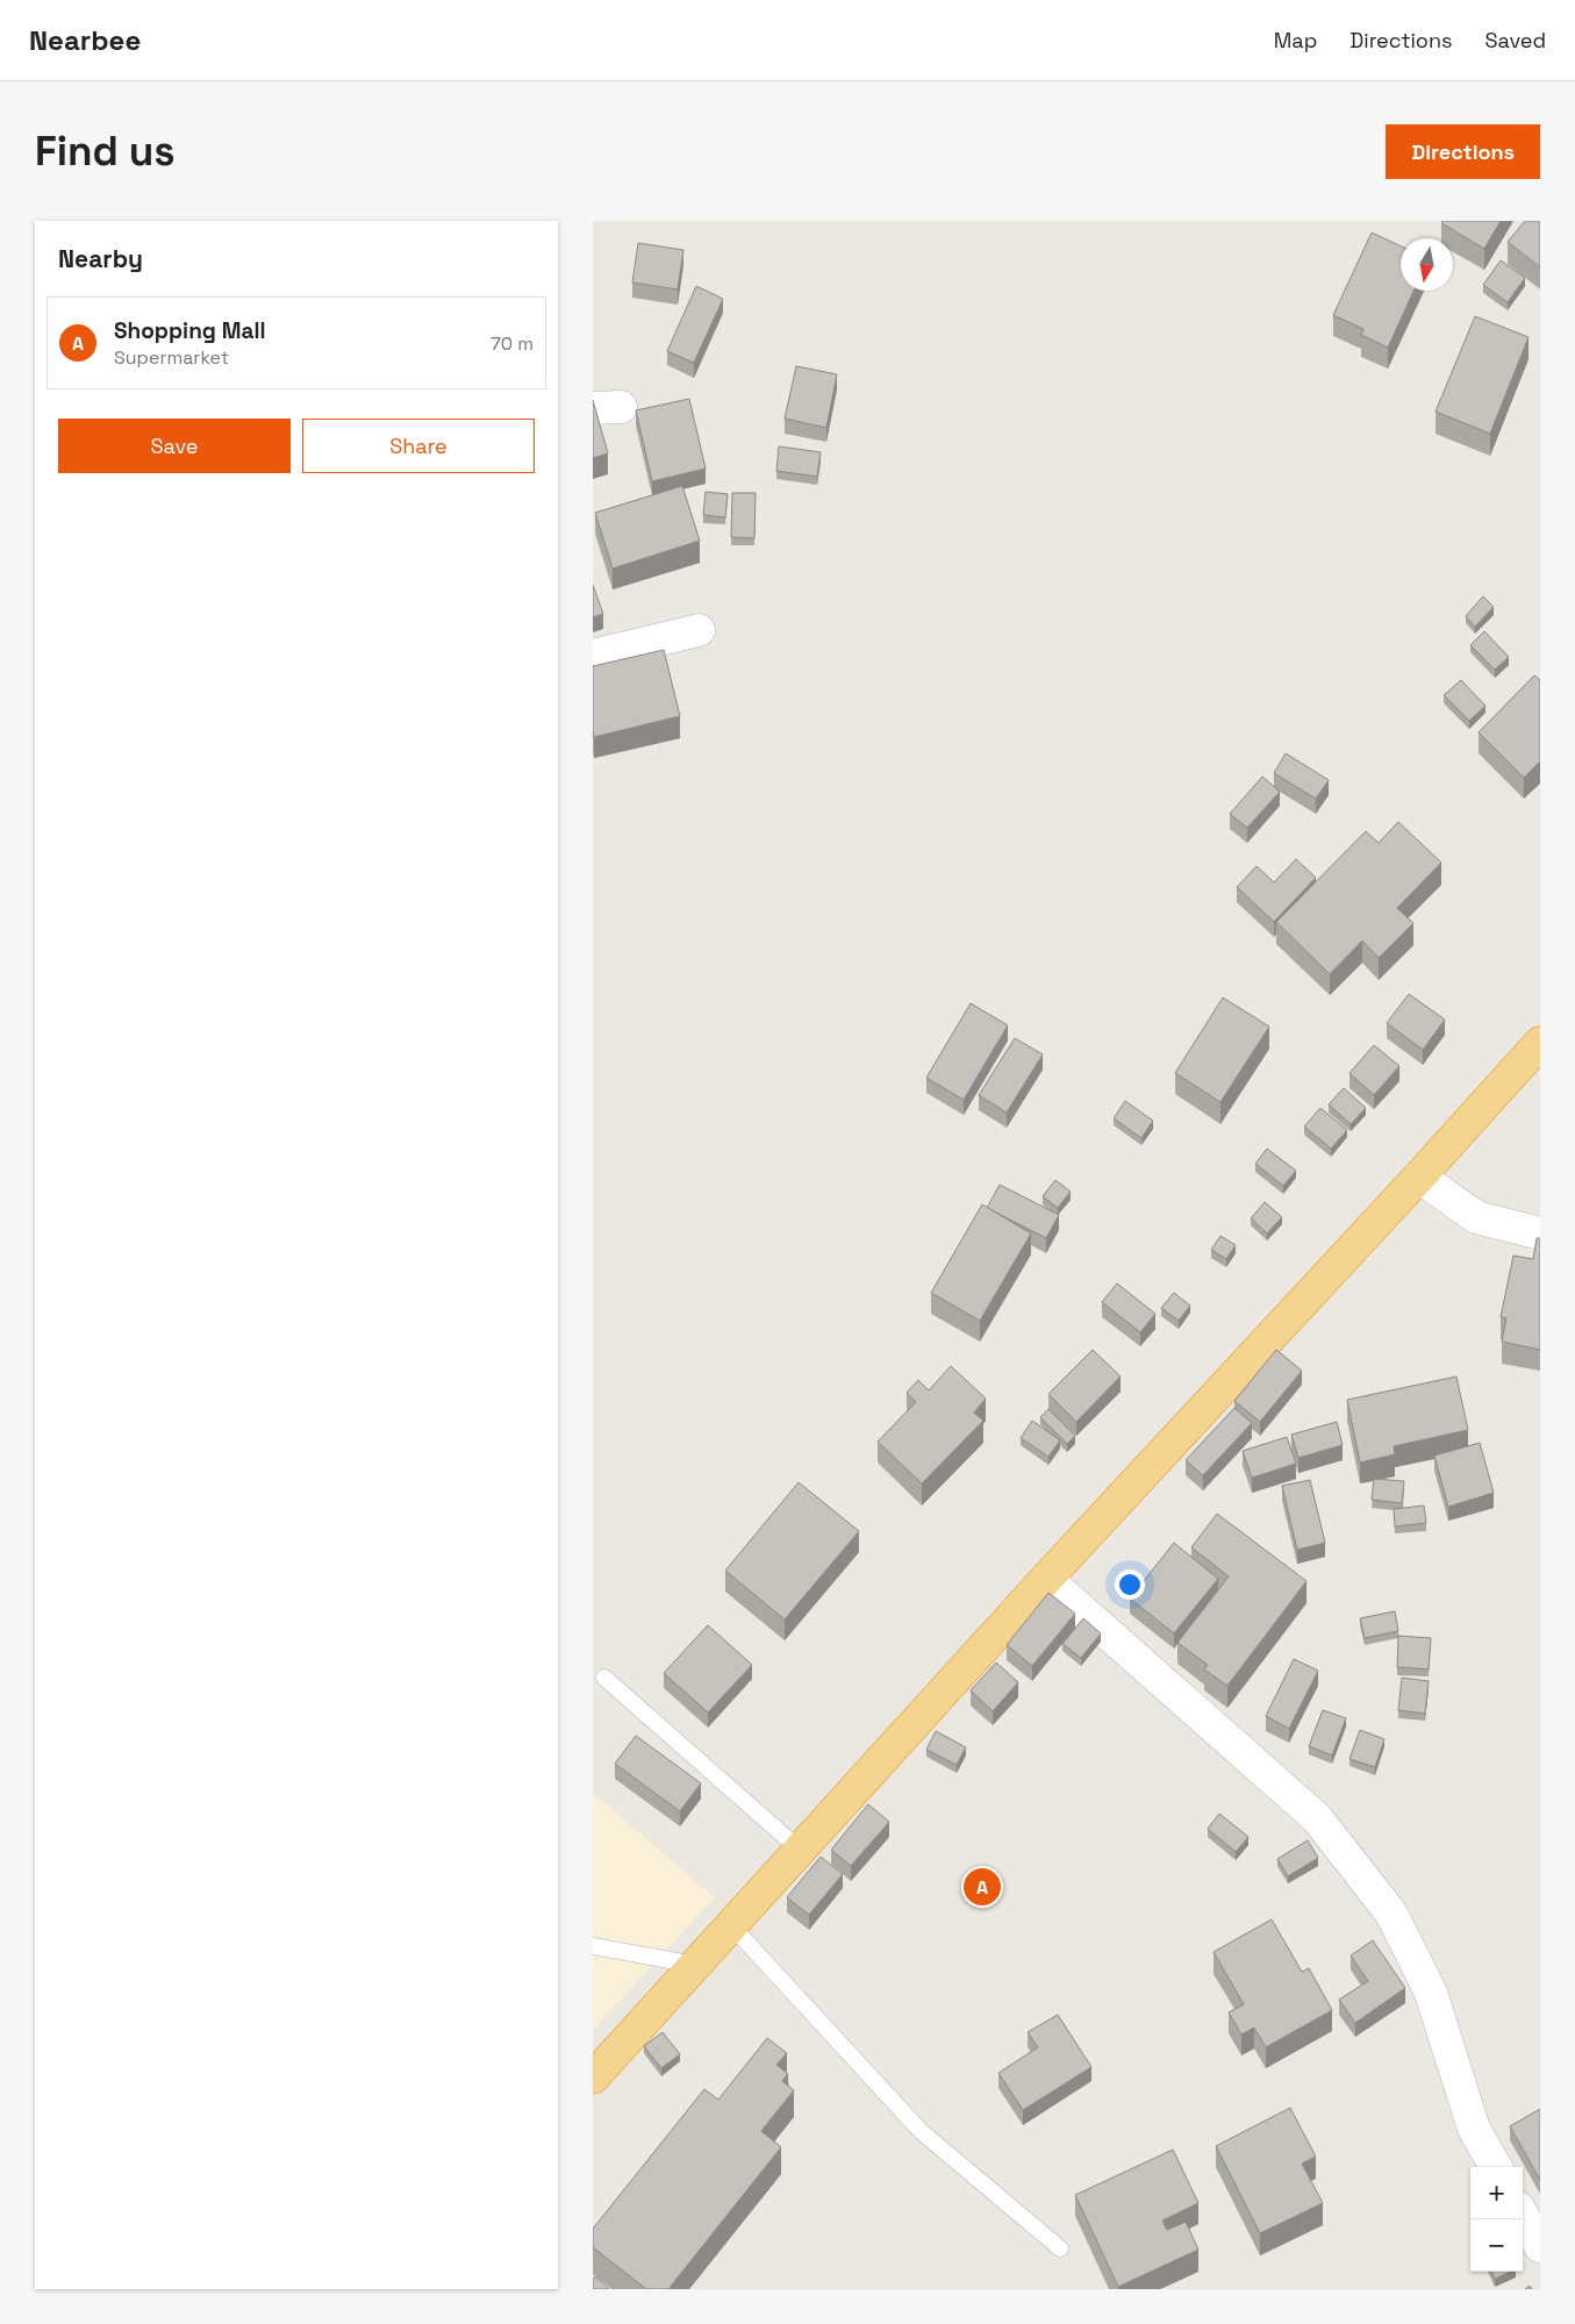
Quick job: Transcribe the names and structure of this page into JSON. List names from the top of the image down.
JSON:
{
  "north": "bottom",
  "page": {
    "header": "Nearbee",
    "nav": ["Map", "Directions", "Saved"],
    "buttons": [
      "Directions",
      ["Save", "Share"]
    ],
    "title": "Find us",
    "heading": "Nearby",
    "list": [
      {
        "mark": "A",
        "name": "Shopping Mall",
        "note": "Supermarket",
        "value": "70 m"
      }
    ],
    "pins": "A",
    "map_buttons": ["+", "−"]
  }
}
